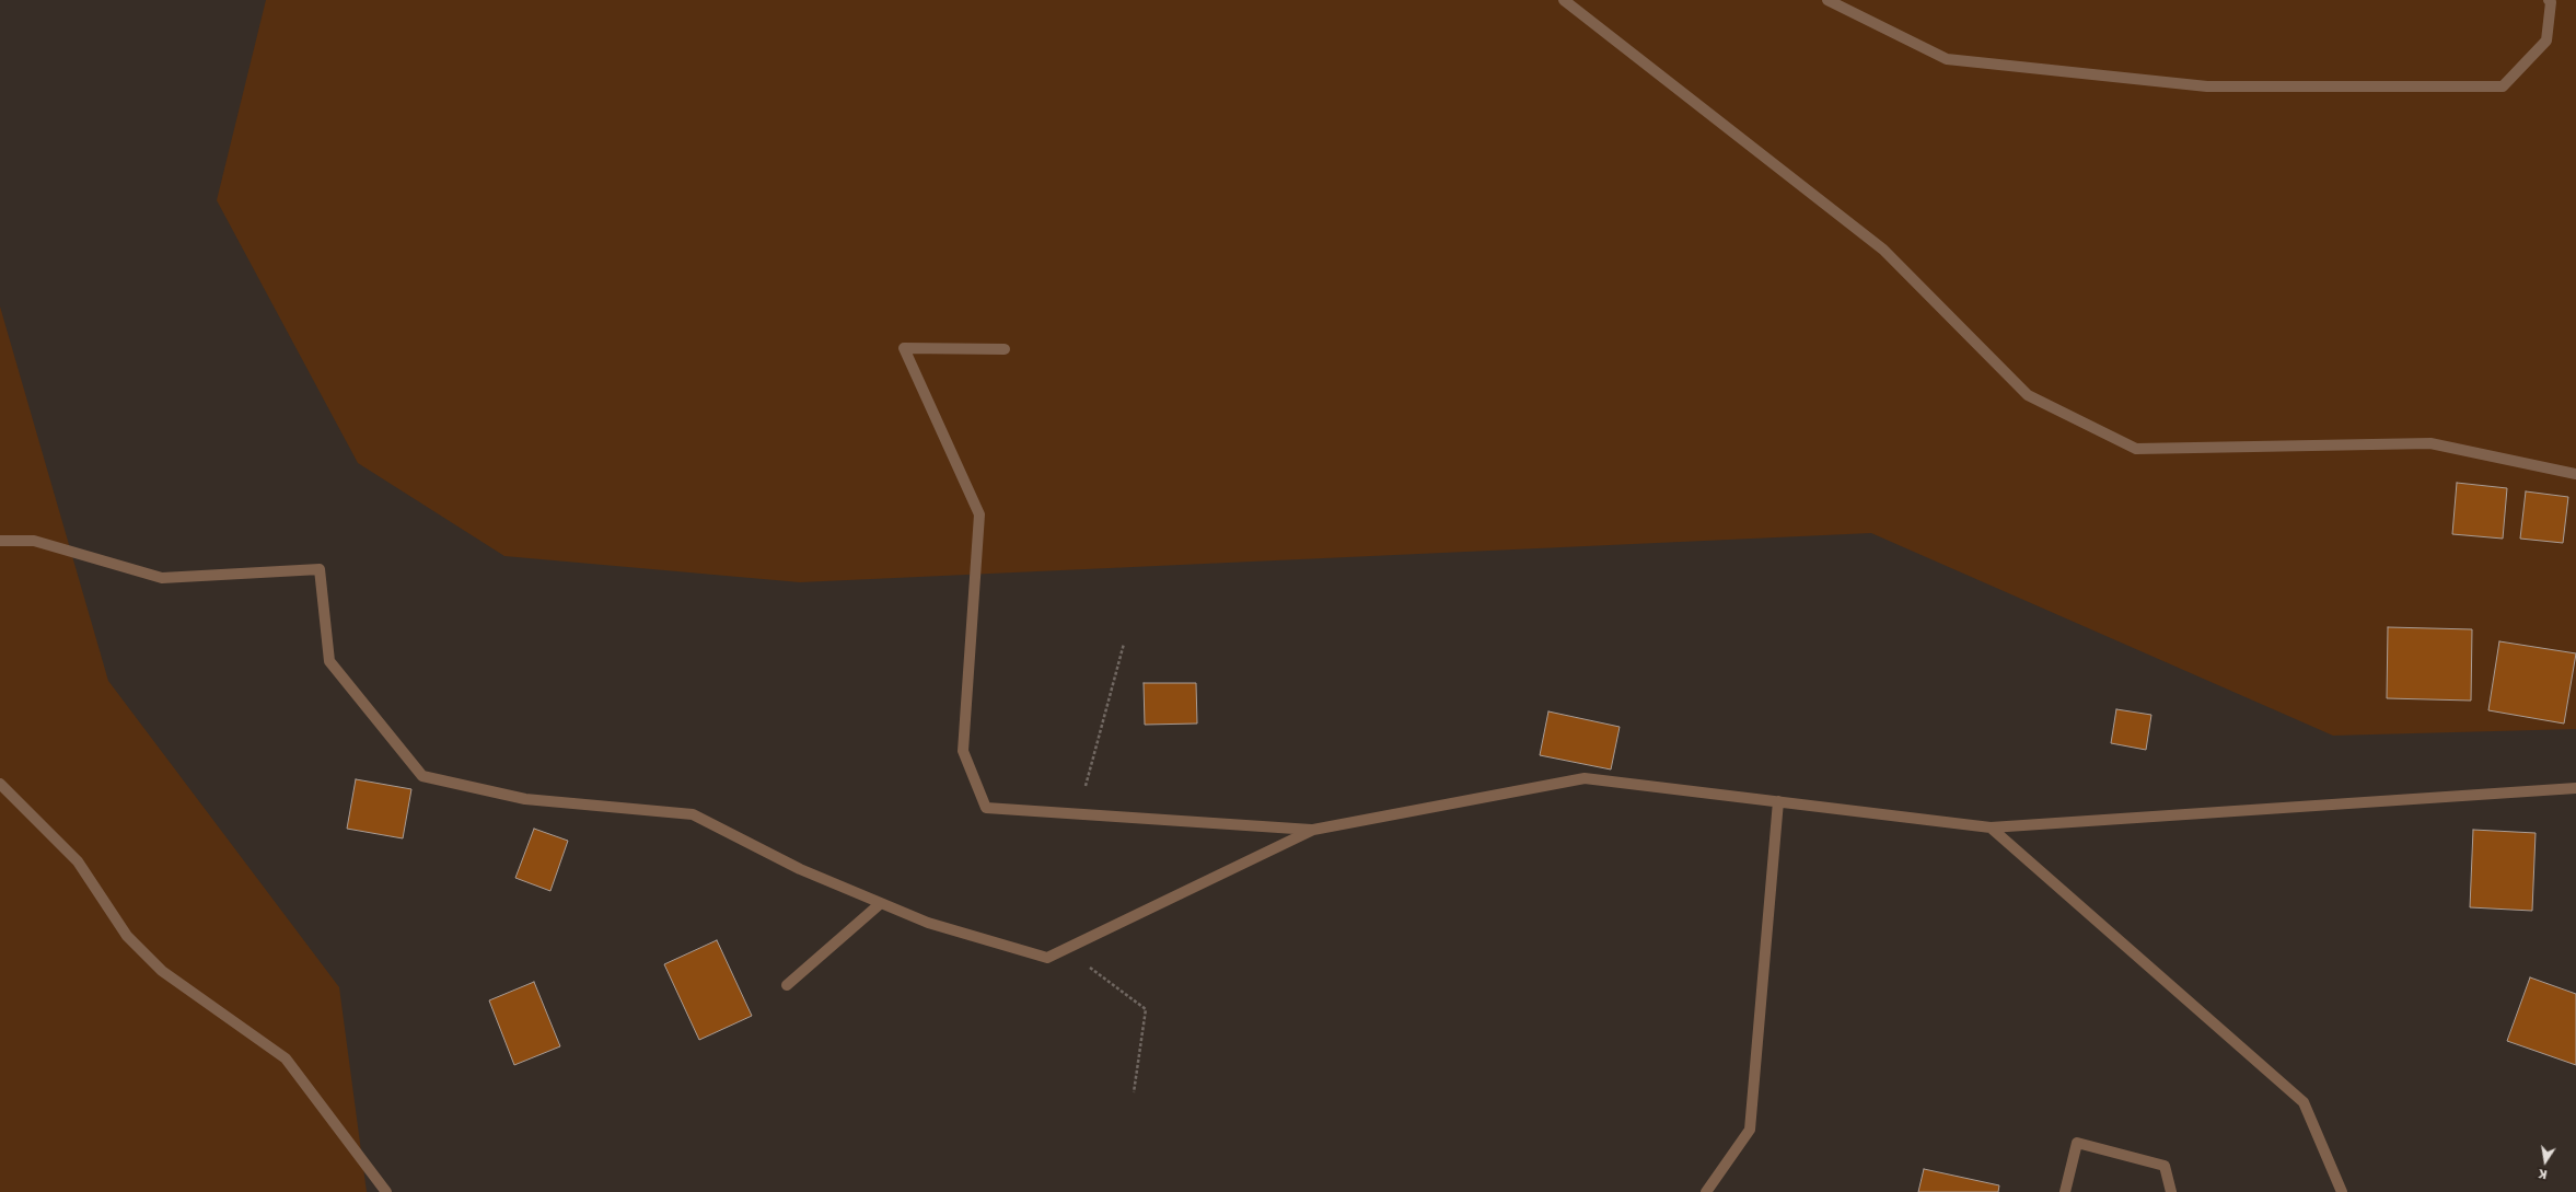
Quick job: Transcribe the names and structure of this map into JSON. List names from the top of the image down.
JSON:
{
  "north": "bottom"
}
